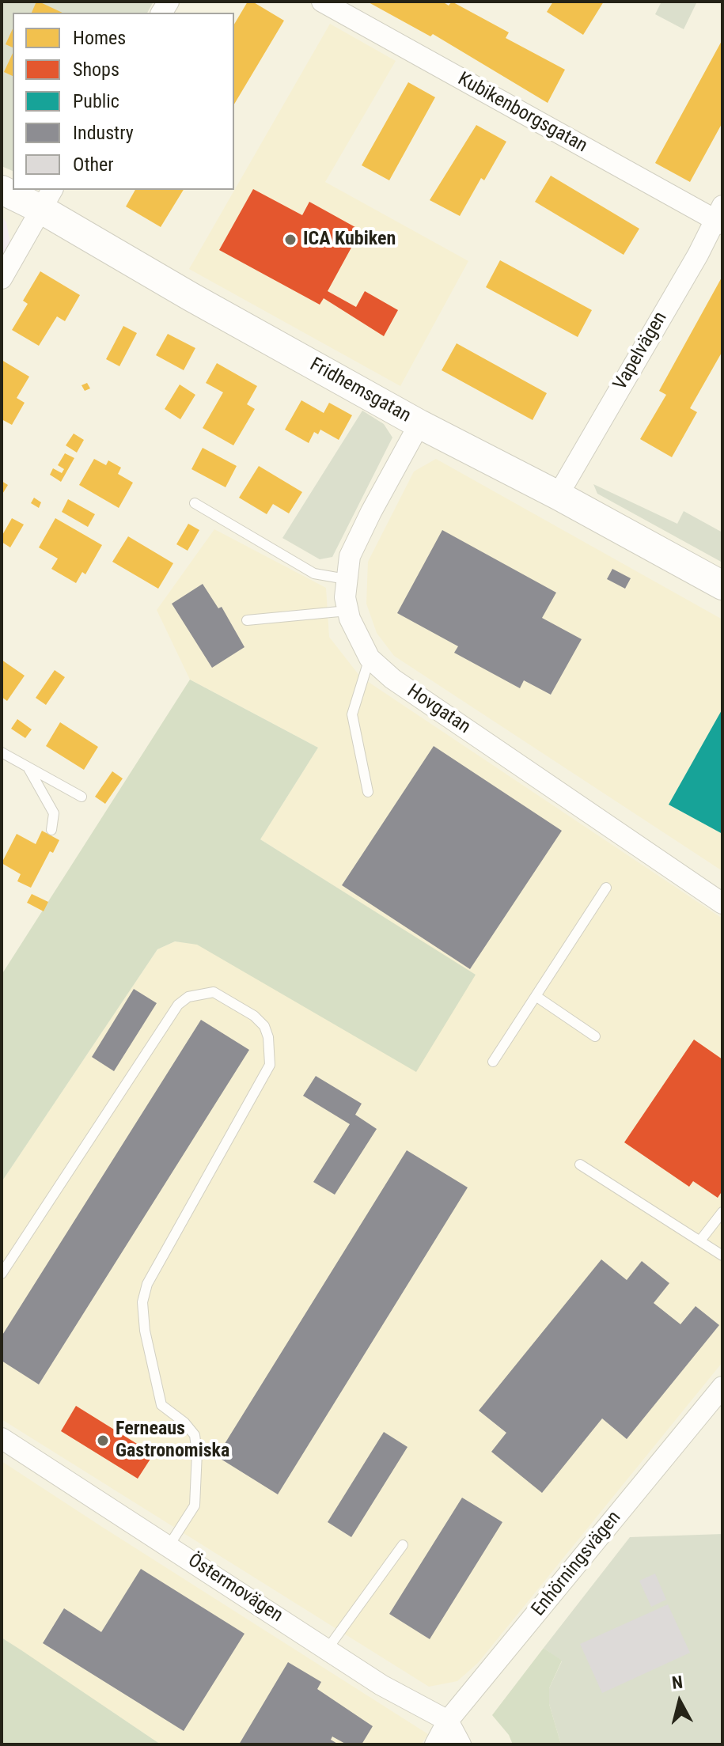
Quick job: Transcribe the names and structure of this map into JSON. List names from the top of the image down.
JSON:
{
  "streets": {
    "street": [
      "Kubikenborgsgatan",
      "Vapelvägen",
      "Fridhemsgatan",
      "Hovgatan",
      "Enhörningsvägen",
      "Östermovägen"
    ]
  },
  "crossings": [
    ["Kubikenborgsgatan", "Vapelvägen"],
    ["Vapelvägen", "Fridhemsgatan"],
    ["Fridhemsgatan", "Hovgatan"],
    ["Enhörningsvägen", "Östermovägen"]
  ],
  "places": ["ICA Kubiken", "Ferneaus Gastronomiska"],
  "legend": [
    "Homes",
    "Shops",
    "Public",
    "Industry",
    "Other"
  ],
  "north": "top"
}
